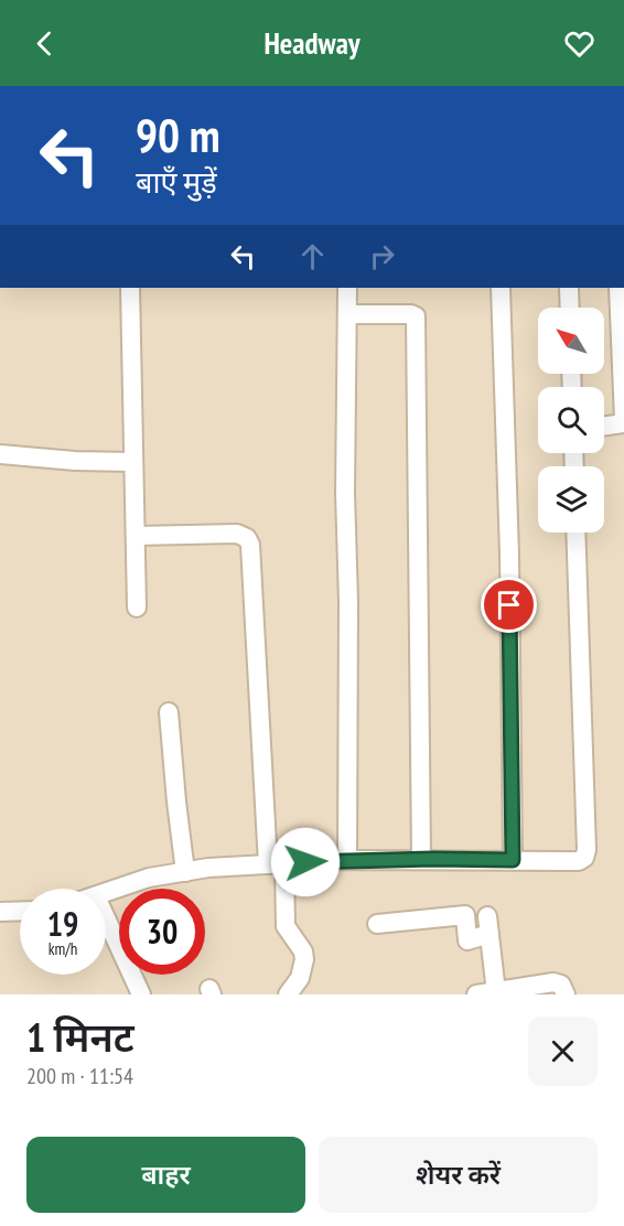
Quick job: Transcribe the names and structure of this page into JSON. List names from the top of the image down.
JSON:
{
  "north": "top left",
  "page": {
    "header": "Headway",
    "turn": ["90 m", "बाएँ मुड़ें"],
    "speed": "19 km/h",
    "limit": "30",
    "heading": ["1 मिनट", "200 m · 11:54"],
    "buttons": ["बाहर", "शेयर करें"]
  }
}
